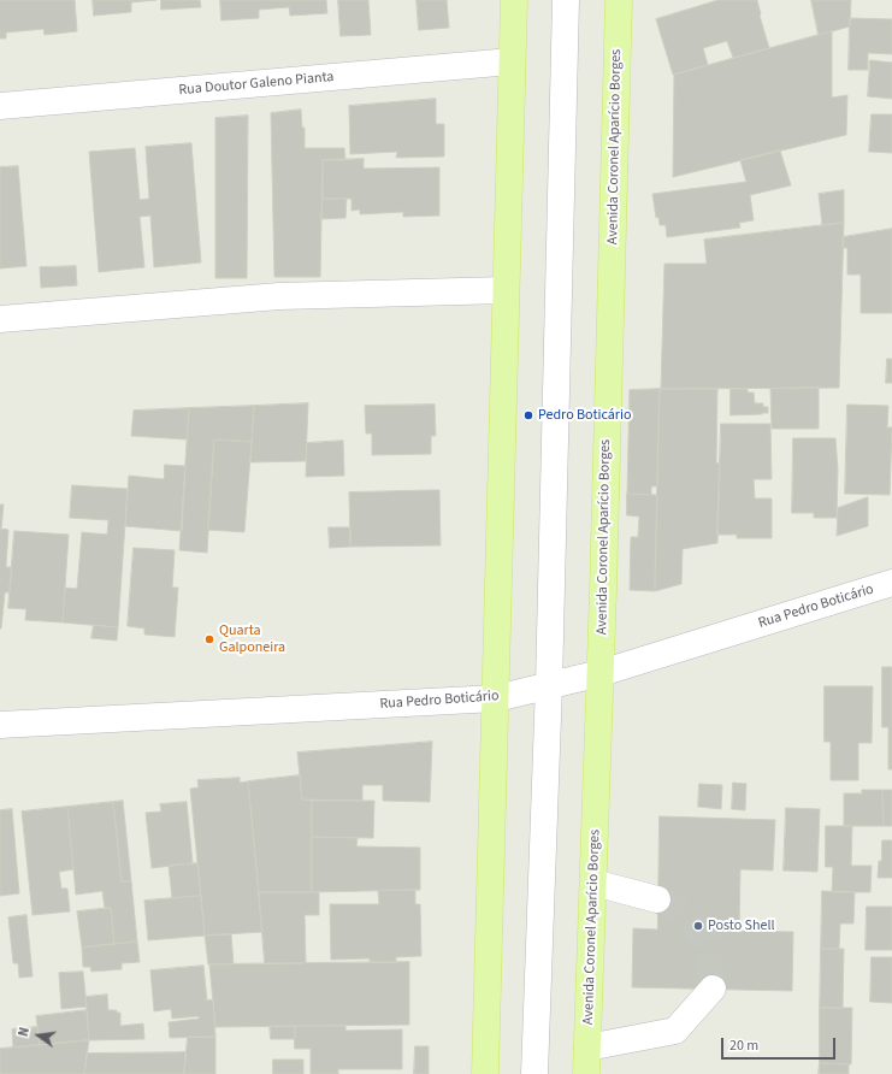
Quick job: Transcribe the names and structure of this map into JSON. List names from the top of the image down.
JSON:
{
  "streets": {
    "main road": ["Avenida Coronel Aparício Borges"],
    "street": ["Rua Doutor Galeno Pianta", "Rua Pedro Boticário"]
  },
  "crossings": [
    ["Avenida Coronel Aparício Borges", "Rua Pedro Boticário"]
  ],
  "places": ["Pedro Boticário", "Quarta Galponeira", "Posto Shell"],
  "scale_bar": "20 m",
  "north": "left"
}
